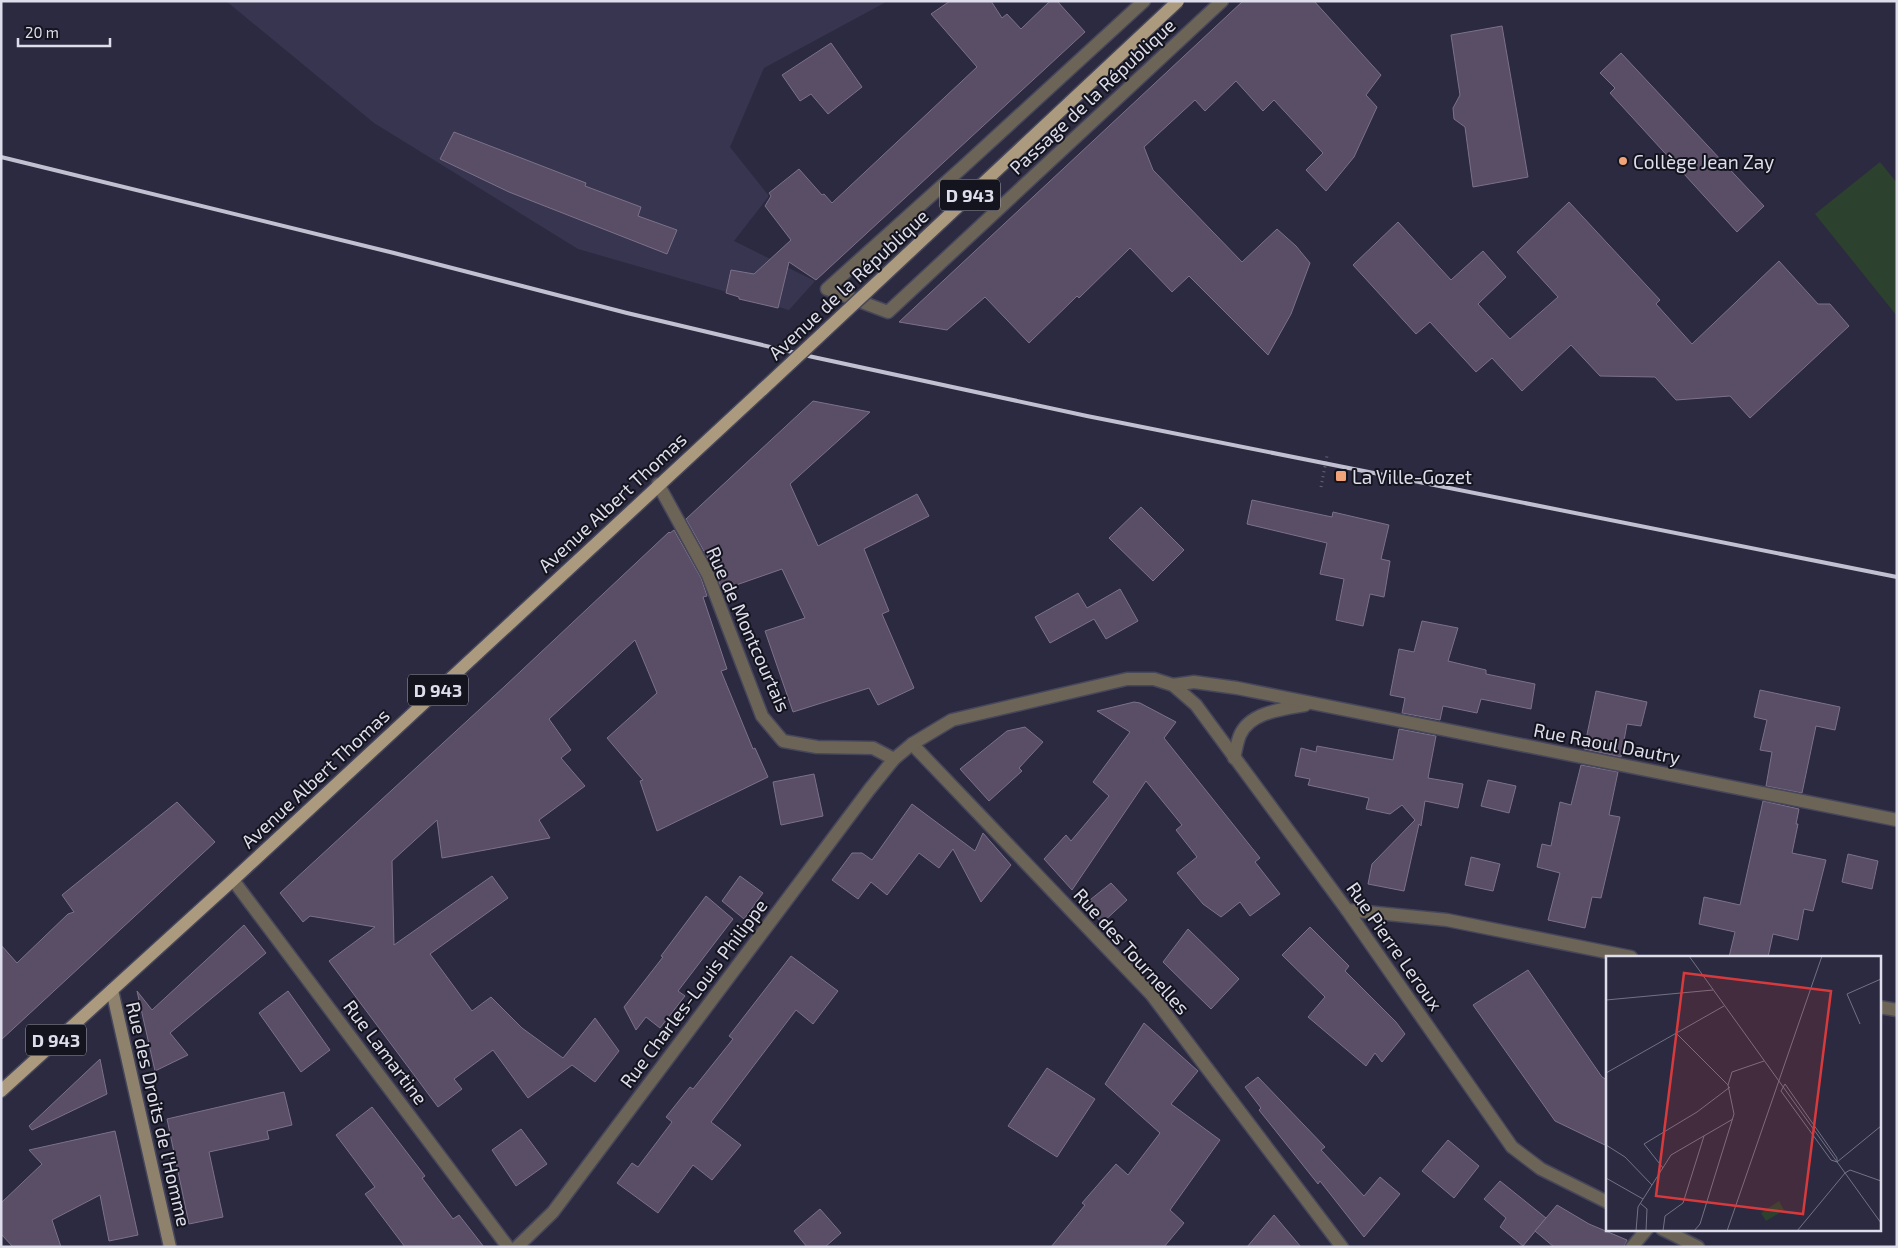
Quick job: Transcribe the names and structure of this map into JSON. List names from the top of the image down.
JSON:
{
  "streets": {
    "main road": [
      "D 943",
      "Avenue de la République",
      "Avenue Albert Thomas",
      "Rue des Droits de l'Homme"
    ],
    "street": [
      "Passage de la République",
      "Rue de Montcourtais",
      "Rue Raoul Dautry",
      "Rue Pierre Leroux",
      "Rue des Tournelles",
      "Rue Charles-Louis Philippe",
      "Rue Lamartine"
    ]
  },
  "crossings": [
    ["Avenue de la République", "Avenue Albert Thomas"],
    ["Avenue Albert Thomas", "Rue de Montcourtais"],
    ["Avenue Albert Thomas", "Rue Lamartine"],
    ["Avenue Albert Thomas", "Rue des Droits de l'Homme"],
    ["Rue de Montcourtais", "Rue Charles-Louis Philippe"],
    ["Rue Raoul Dautry", "Rue Pierre Leroux"]
  ],
  "places": {
    "other": ["Collège Jean Zay"],
    "transit": ["La Ville-Gozet"]
  },
  "scale_bar": "20 m"
}
